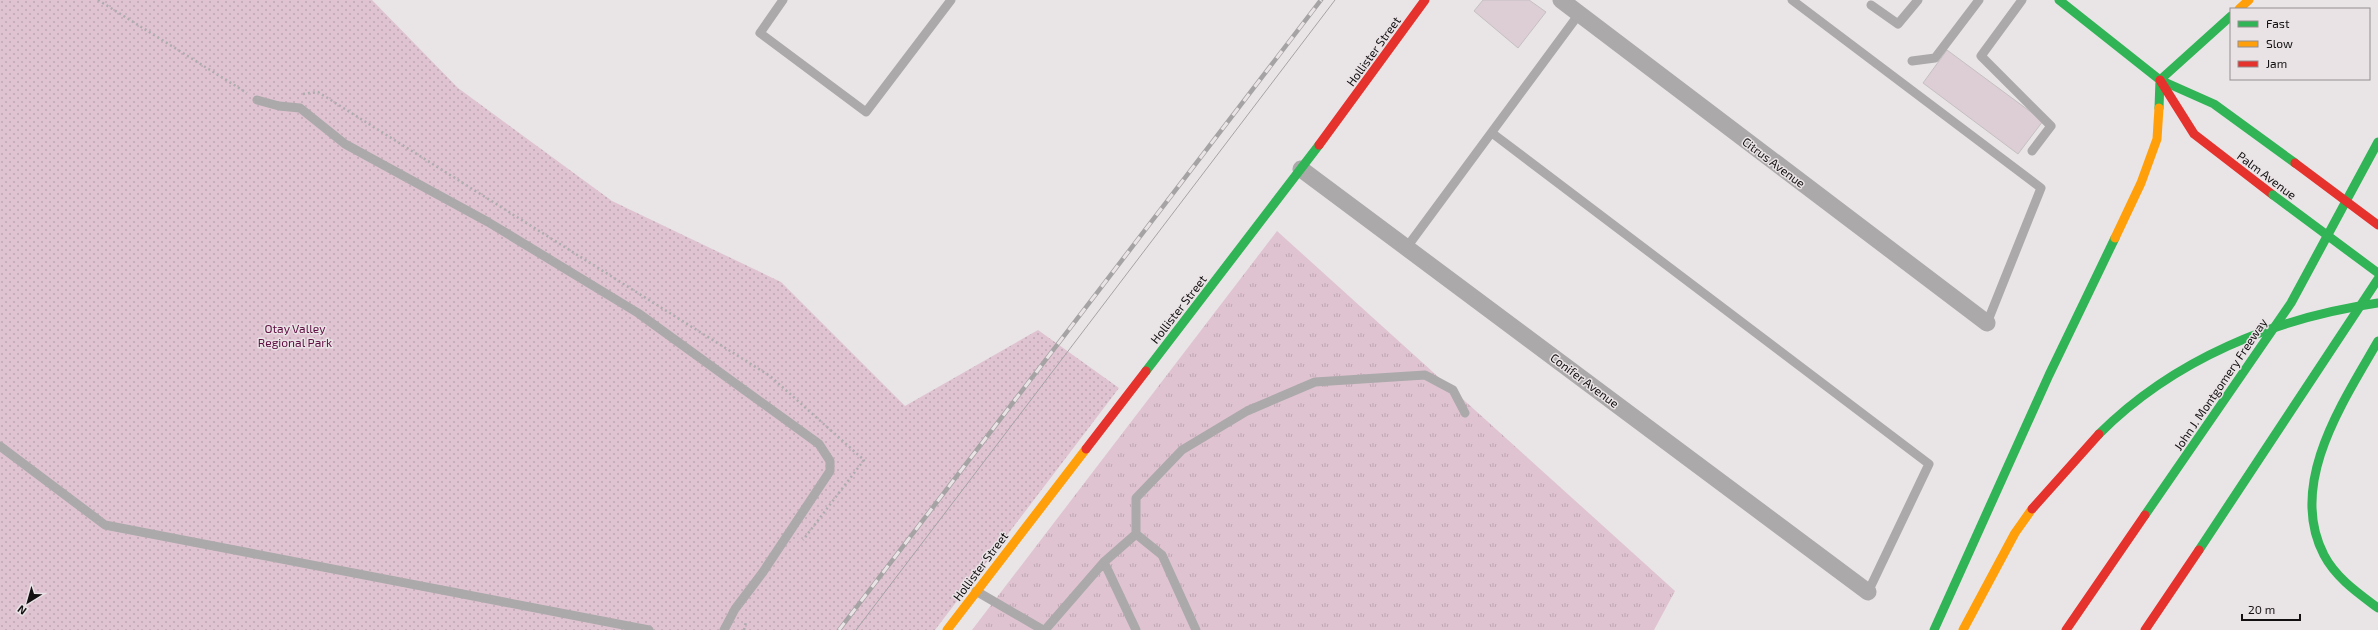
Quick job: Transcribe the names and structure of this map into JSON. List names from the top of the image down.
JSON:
{
  "streets": {
    "main road": ["Hollister Street", "Palm Avenue", "John J. Montgomery Freeway"],
    "street": ["Citrus Avenue", "Conifer Avenue"]
  },
  "crossings": [
    ["Hollister Street", "Conifer Avenue"]
  ],
  "parks": ["Otay Valley Regional Park"],
  "legend": ["Fast", "Slow", "Jam"],
  "scale_bar": "20 m",
  "north": "bottom left"
}
